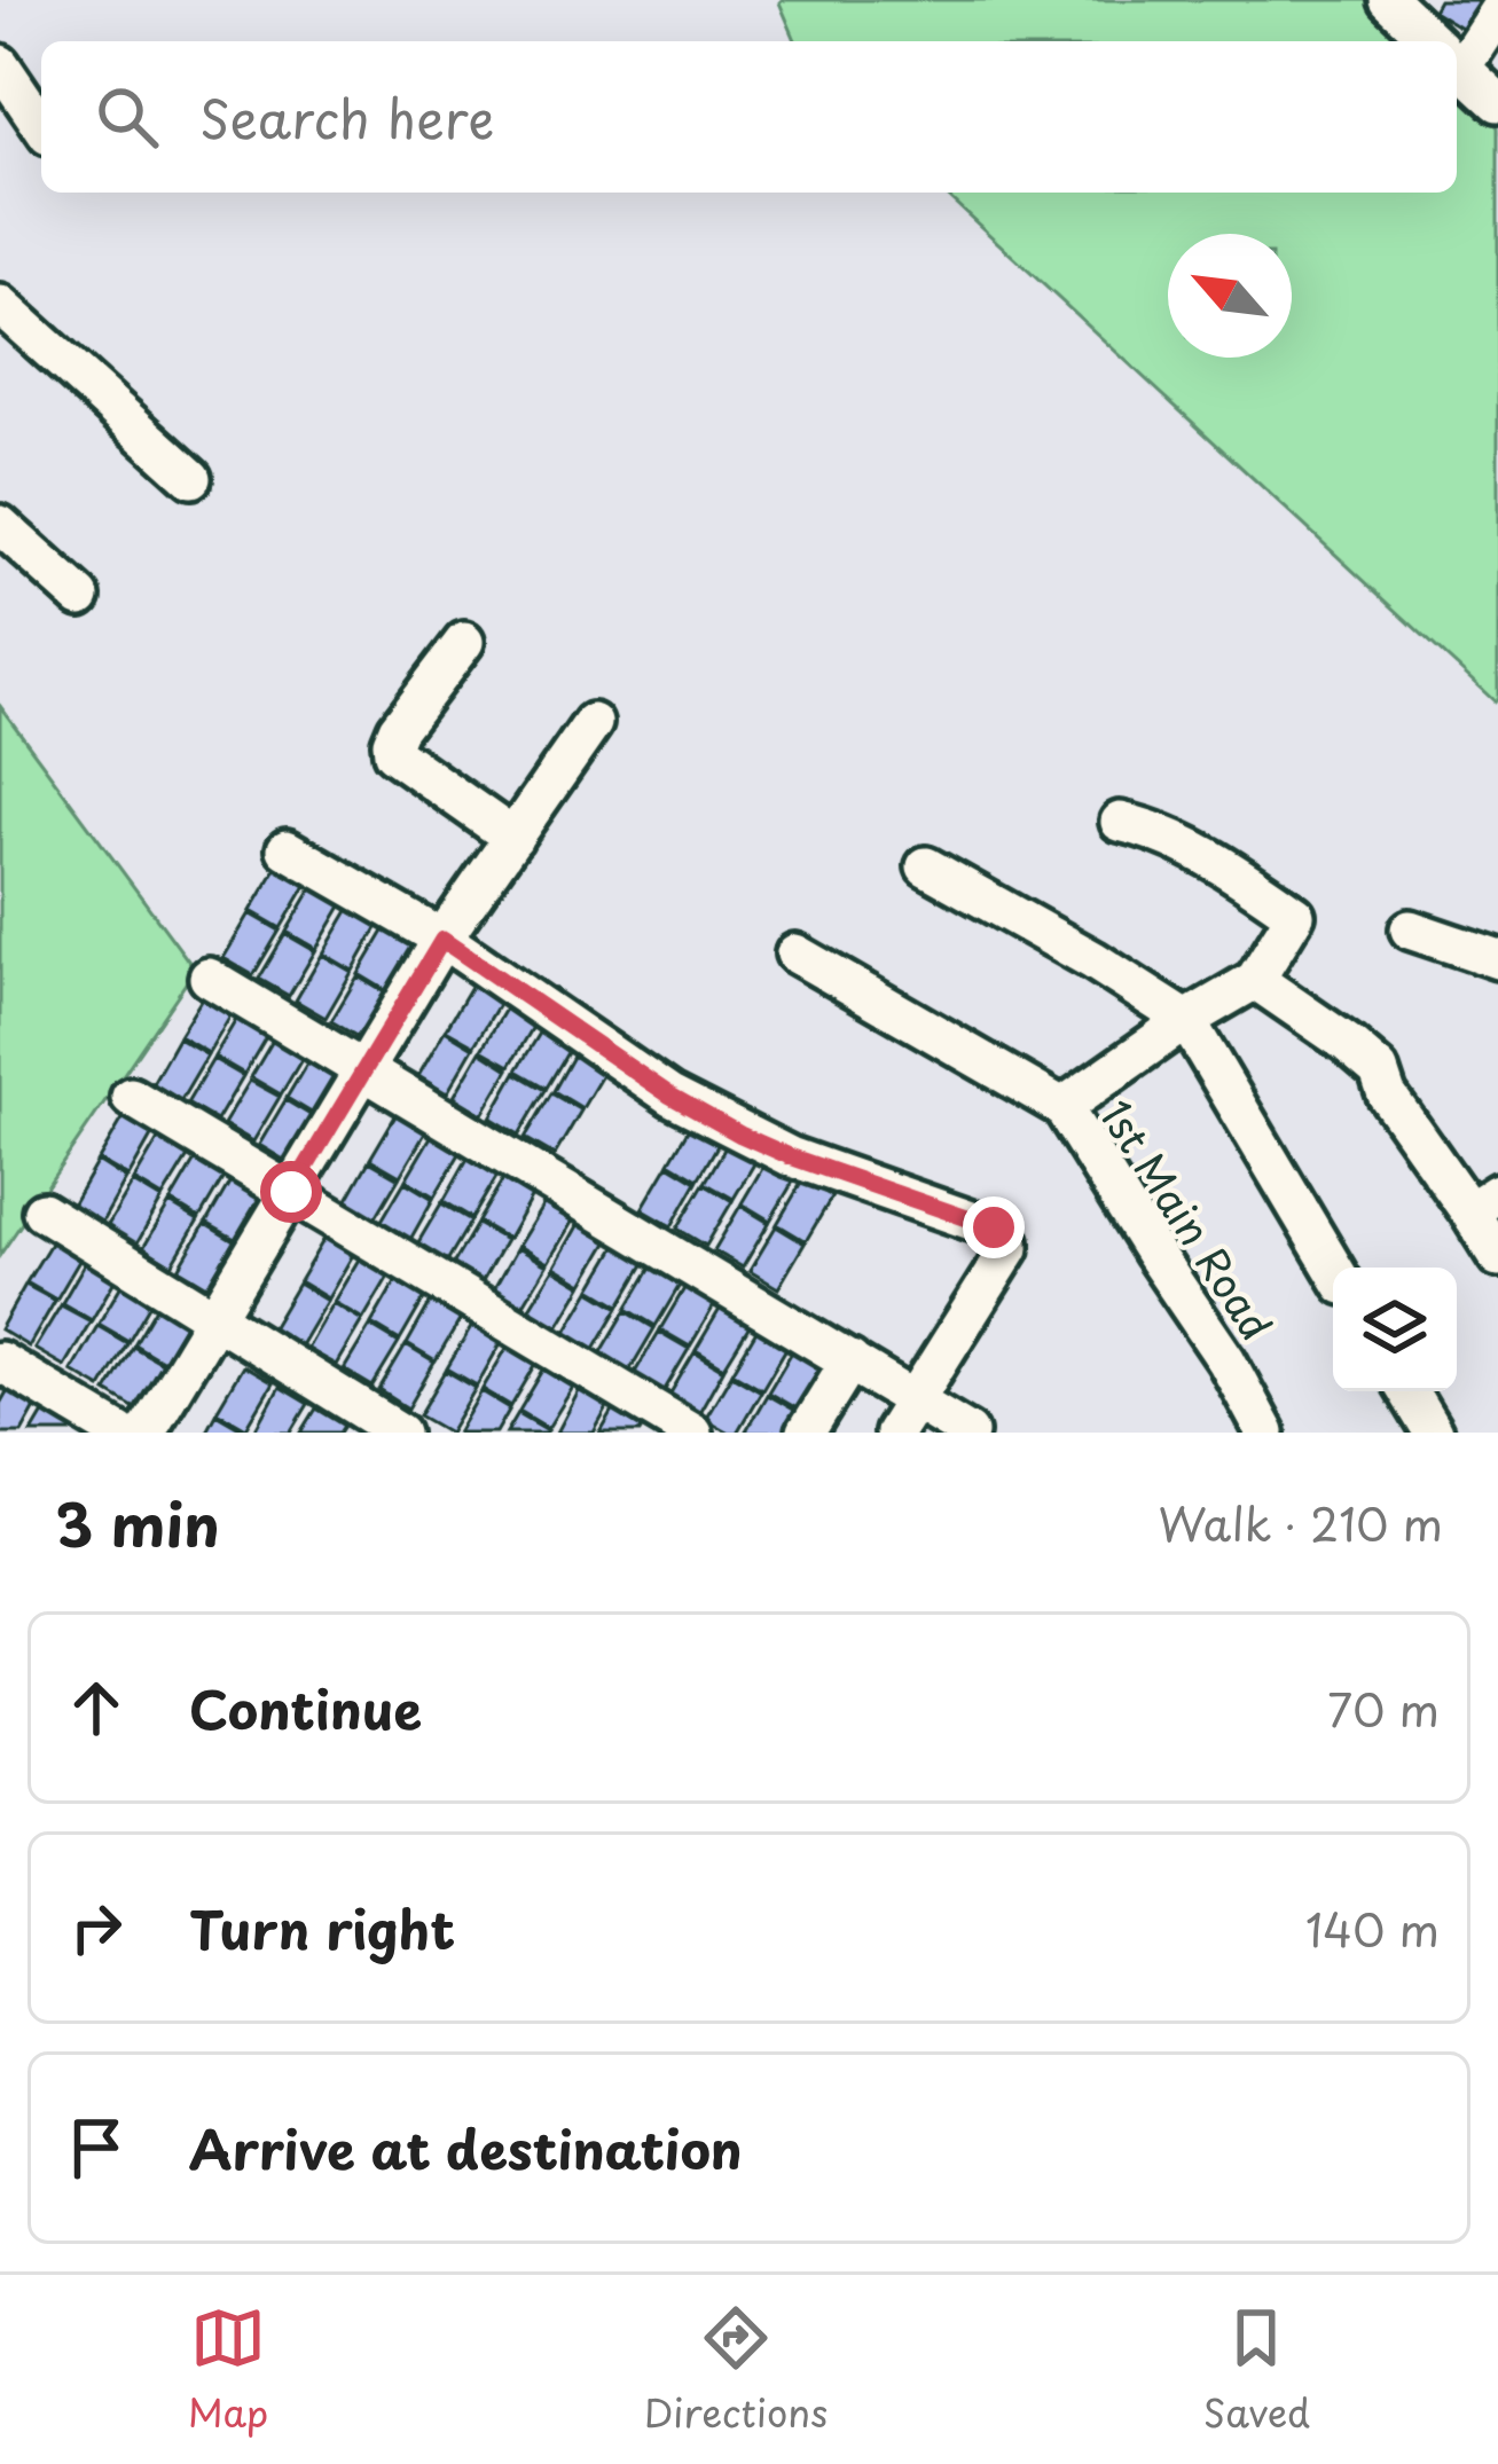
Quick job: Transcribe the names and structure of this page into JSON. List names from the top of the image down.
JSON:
{
  "streets": {
    "street": ["1st Main Road"]
  },
  "north": "top left",
  "page": {
    "search": "Search here",
    "heading": ["3 min", "Walk · 210 m"],
    "list": [
      ["Continue", "70 m"],
      ["Turn right", "140 m"],
      "Arrive at destination"
    ],
    "nav": ["Map", "Directions", "Saved"]
  }
}
